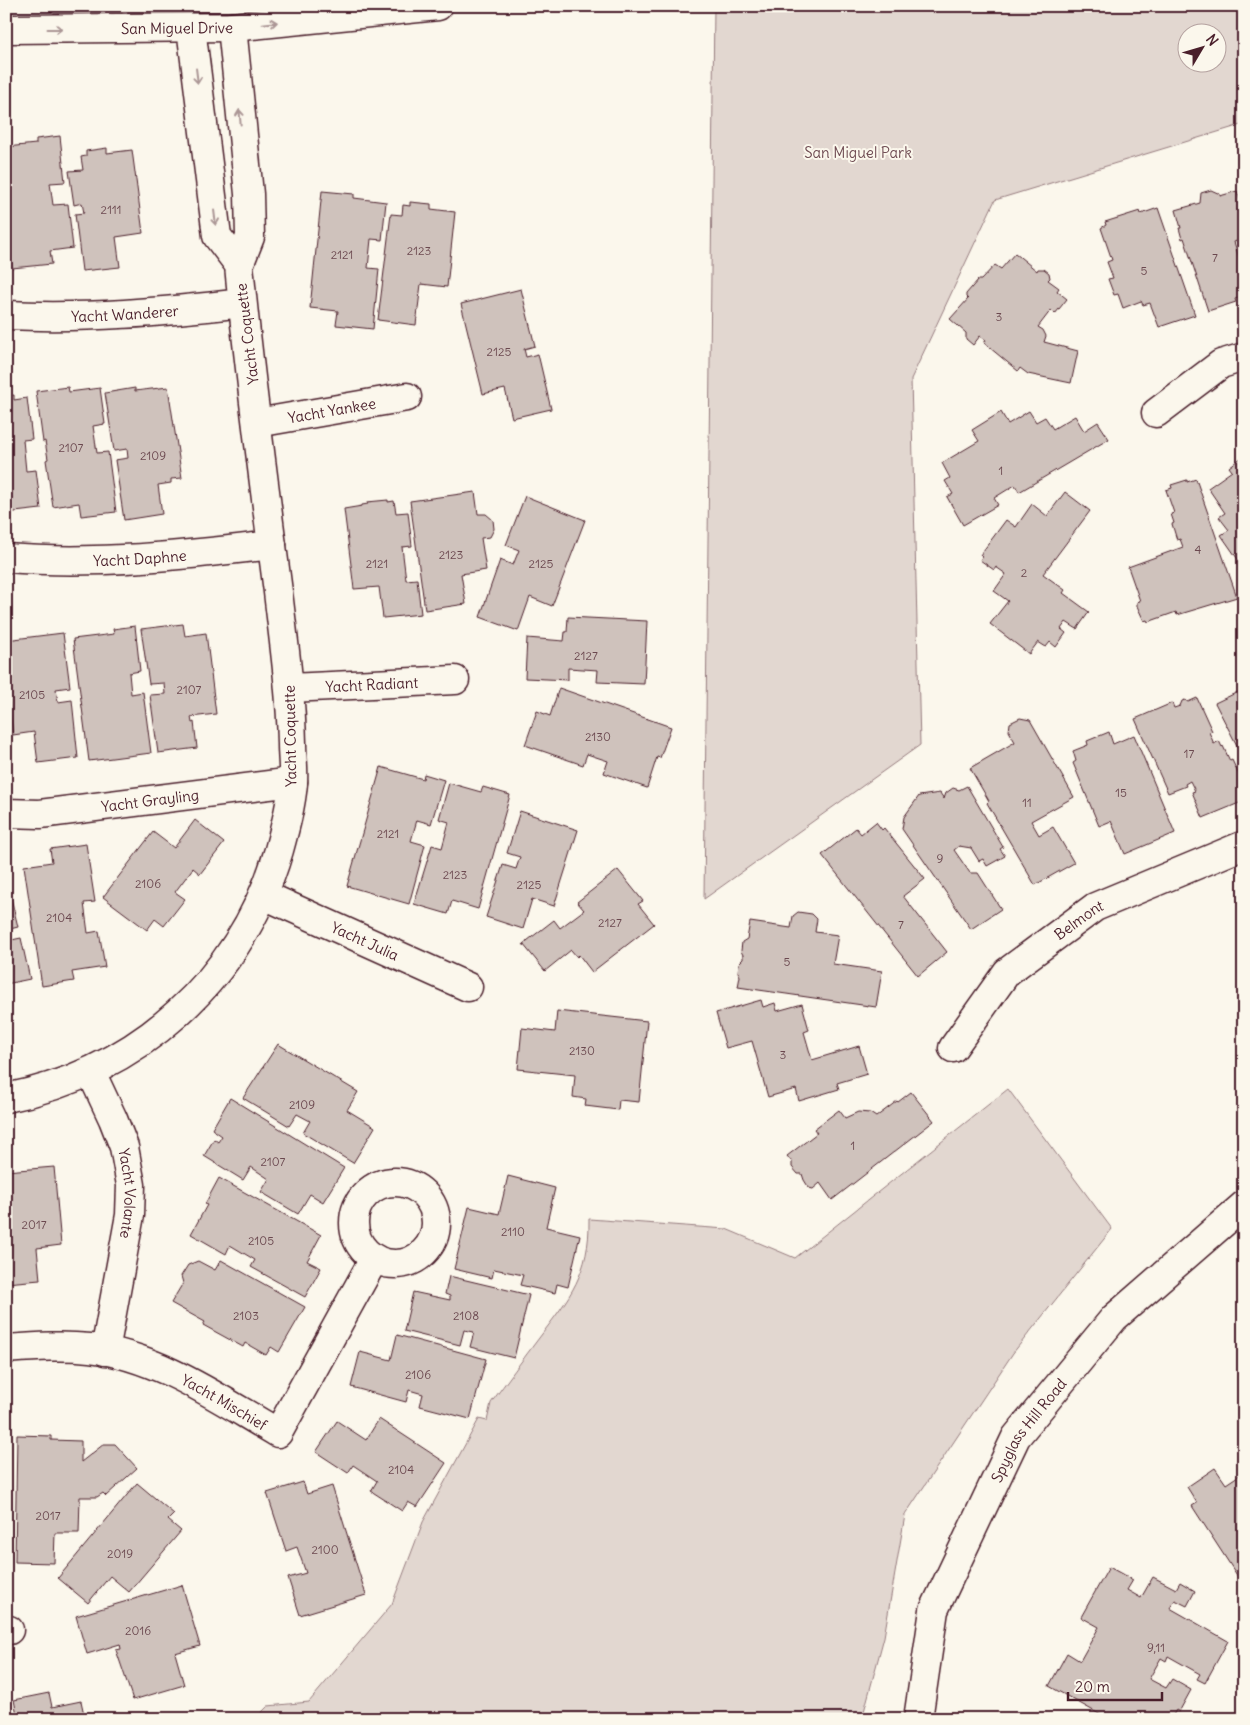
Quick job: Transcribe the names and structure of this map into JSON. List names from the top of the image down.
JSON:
{
  "streets": {
    "street": [
      "San Miguel Drive",
      "Yacht Wanderer",
      "Yacht Coquette",
      "Yacht Yankee",
      "Yacht Daphne",
      "Yacht Radiant",
      "Yacht Grayling",
      "Belmont",
      "Yacht Julia",
      "Yacht Volante",
      "Yacht Mischief",
      "Spyglass Hill Road"
    ]
  },
  "crossings": [
    ["San Miguel Drive", "Yacht Coquette"],
    ["Yacht Wanderer", "Yacht Coquette"],
    ["Yacht Coquette", "Yacht Yankee"],
    ["Yacht Coquette", "Yacht Daphne"],
    ["Yacht Coquette", "Yacht Radiant"],
    ["Yacht Coquette", "Yacht Grayling"],
    ["Yacht Coquette", "Yacht Julia"],
    ["Yacht Coquette", "Yacht Volante"],
    ["Yacht Volante", "Yacht Mischief"]
  ],
  "one_way": ["San Miguel Drive"],
  "parks": ["San Miguel Park"],
  "house_numbers": [
    "2111",
    "2123",
    "2121",
    "7",
    "5",
    "3",
    "2125",
    "2107",
    "2109",
    "1",
    "4",
    "2123",
    "2121",
    "2125",
    "2",
    "2127",
    "2107",
    "2105",
    "2130",
    "17",
    "15",
    "11",
    "2121",
    "9",
    "2123",
    "2106",
    "2125",
    "2104",
    "2127",
    "7",
    "5",
    "2130",
    "3",
    "2109",
    "1",
    "2107",
    "2017",
    "2110",
    "2105",
    "2103",
    "2108",
    "2106",
    "2104",
    "2017",
    "2100",
    "2019",
    "2016",
    "9,11"
  ],
  "scale_bar": "20 m",
  "north": "top right"
}
